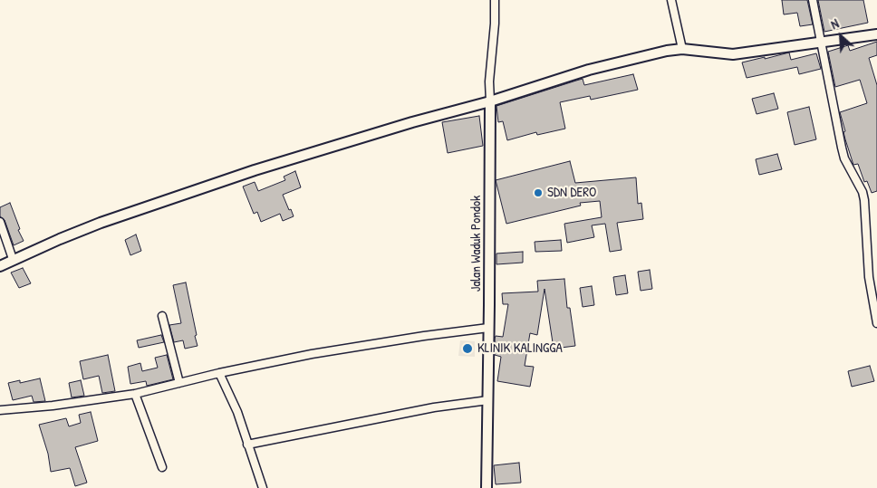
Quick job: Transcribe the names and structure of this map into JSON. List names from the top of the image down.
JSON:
{
  "streets": {
    "street": ["Jalan Waduk Pondok"]
  },
  "places": ["SDN DERO", "KLINIK KALINGGA"],
  "north": "top left"
}
